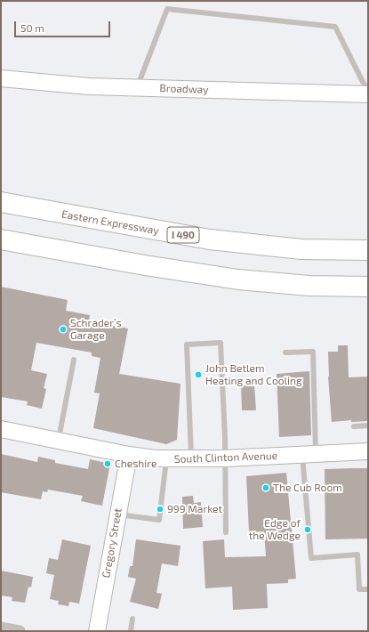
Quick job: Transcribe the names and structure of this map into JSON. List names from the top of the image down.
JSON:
{
  "streets": {
    "highway": ["Eastern Expressway", "I 490"],
    "street": ["Broadway", "South Clinton Avenue", "Gregory Street"]
  },
  "crossings": [
    ["South Clinton Avenue", "Gregory Street"]
  ],
  "places": [
    "Schrader’s Garage",
    "John Betlem Heating and Cooling",
    "Cheshire",
    "The Cub Room",
    "999 Market",
    "Edge of the Wedge"
  ],
  "scale_bar": "50 m"
}
